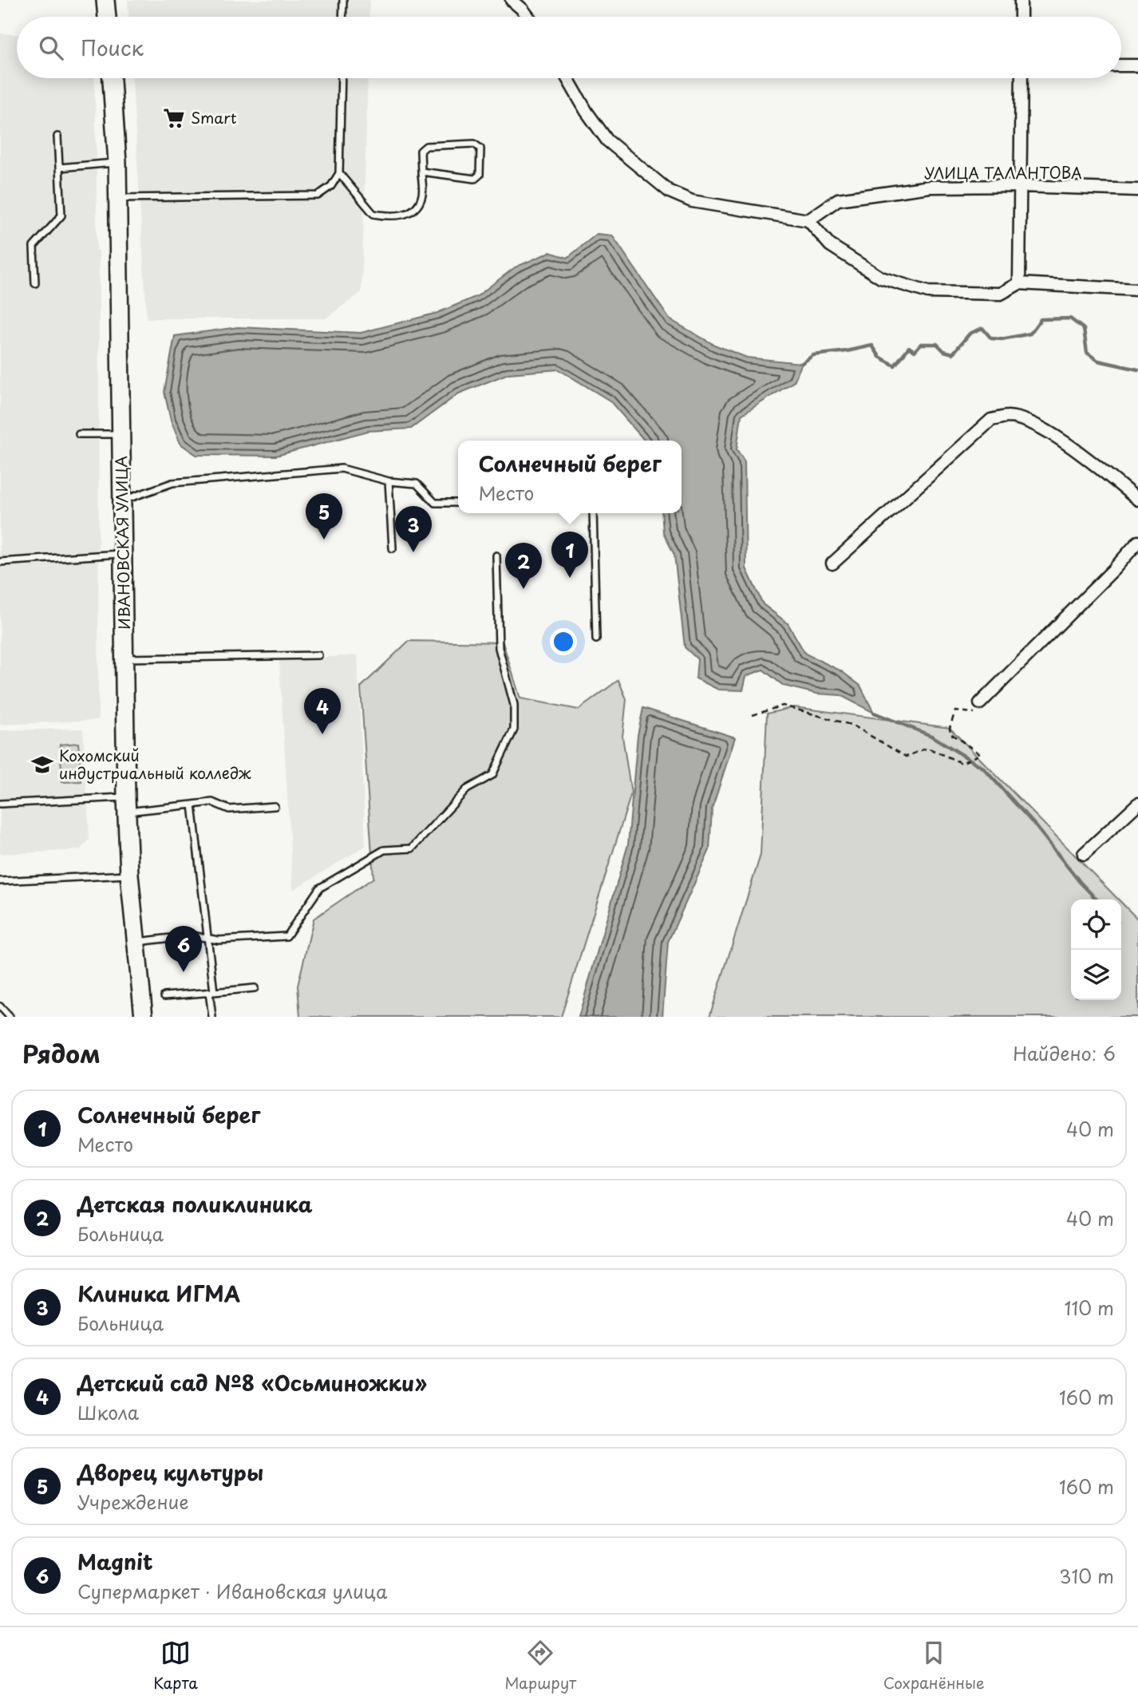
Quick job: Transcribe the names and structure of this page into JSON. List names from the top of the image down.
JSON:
{
  "streets": {
    "main road": ["ИВАНОВСКАЯ УЛИЦА"],
    "street": ["УЛИЦА ТАЛАНТОВА"]
  },
  "places": {
    "supermarket": ["Smart"],
    "school or university": ["Кохомский индустриальный колледж"]
  },
  "page": {
    "search": "Поиск",
    "popup": ["Солнечный берег", "Место"],
    "pins": [
      "5",
      "3",
      "1",
      "2",
      "4",
      "6"
    ],
    "heading": ["Рядом", "Найдено: 6"],
    "list": [
      {
        "mark": "1",
        "name": "Солнечный берег",
        "note": "Место",
        "value": "40 m"
      },
      {
        "mark": "2",
        "name": "Детская поликлиника",
        "note": "Больница",
        "value": "40 m"
      },
      {
        "mark": "3",
        "name": "Клиника ИГМА",
        "note": "Больница",
        "value": "110 m"
      },
      {
        "mark": "4",
        "name": "Детский сад №8 «Осьминожки»",
        "note": "Школа",
        "value": "160 m"
      },
      {
        "mark": "5",
        "name": "Дворец культуры",
        "note": "Учреждение",
        "value": "160 m"
      },
      {
        "mark": "6",
        "name": "Magnit",
        "note": "Супермаркет · Ивановская улица",
        "value": "310 m"
      }
    ],
    "nav": ["Карта", "Маршрут", "Сохранённые"]
  }
}
